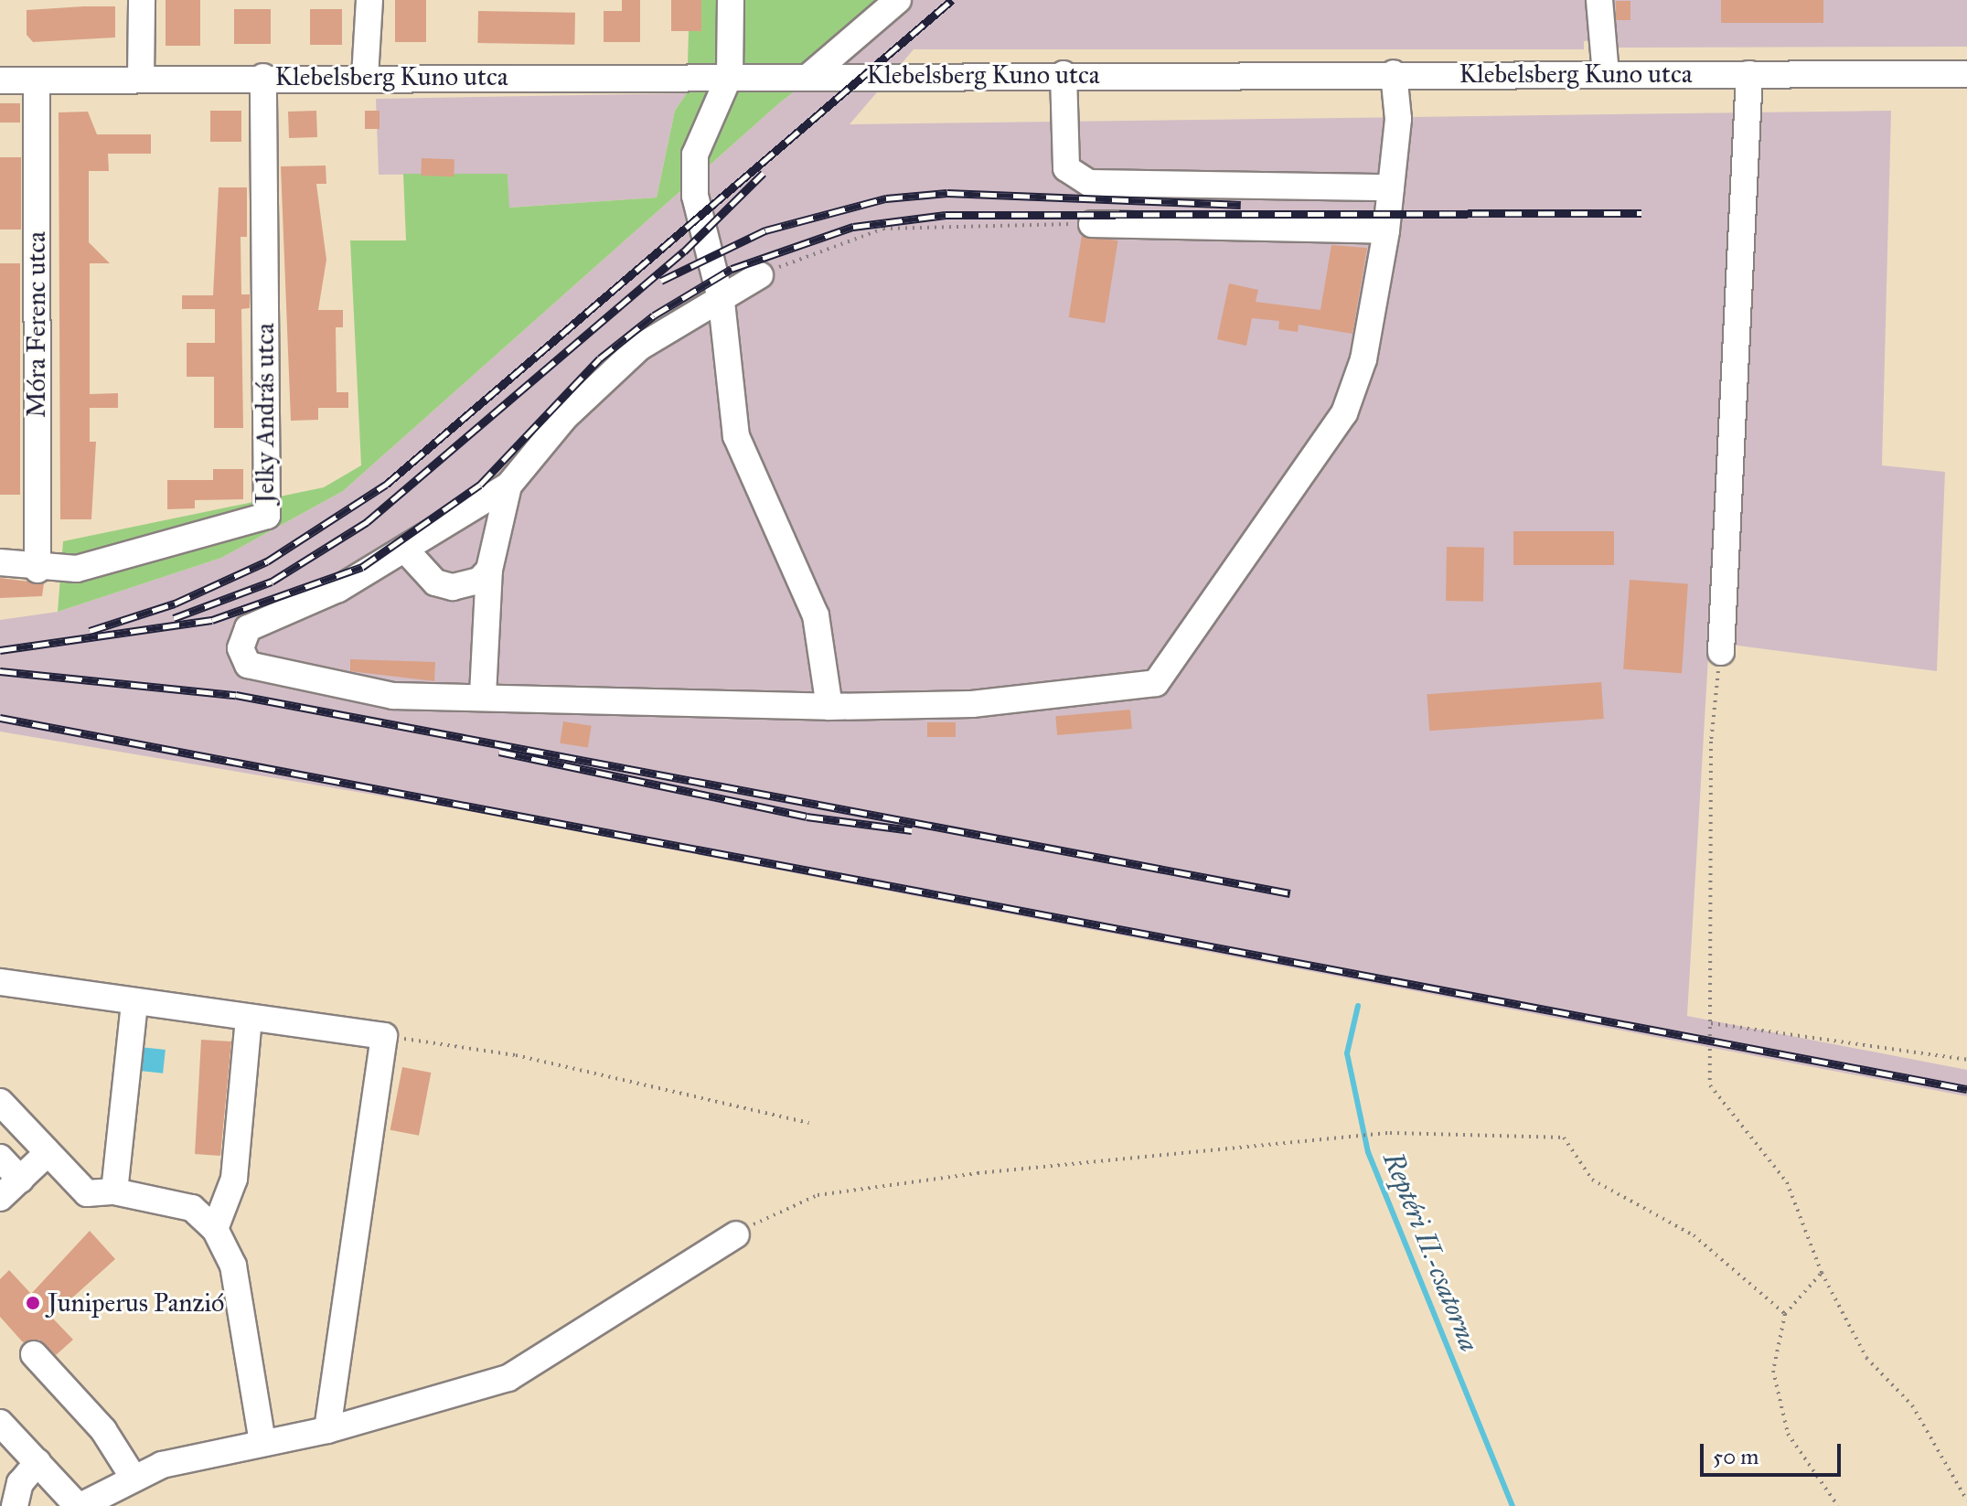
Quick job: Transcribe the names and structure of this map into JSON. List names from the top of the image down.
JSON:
{
  "streets": {
    "street": ["Klebelsberg Kuno utca", "Móra Ferenc utca", "Jelky András utca"]
  },
  "crossings": [
    ["Klebelsberg Kuno utca", "Móra Ferenc utca"],
    ["Klebelsberg Kuno utca", "Jelky András utca"],
    ["Móra Ferenc utca", "Jelky András utca"]
  ],
  "water": ["Reptéri II.-csatorna"],
  "places": ["Juniperus Panzió"],
  "scale_bar": "50 m"
}
